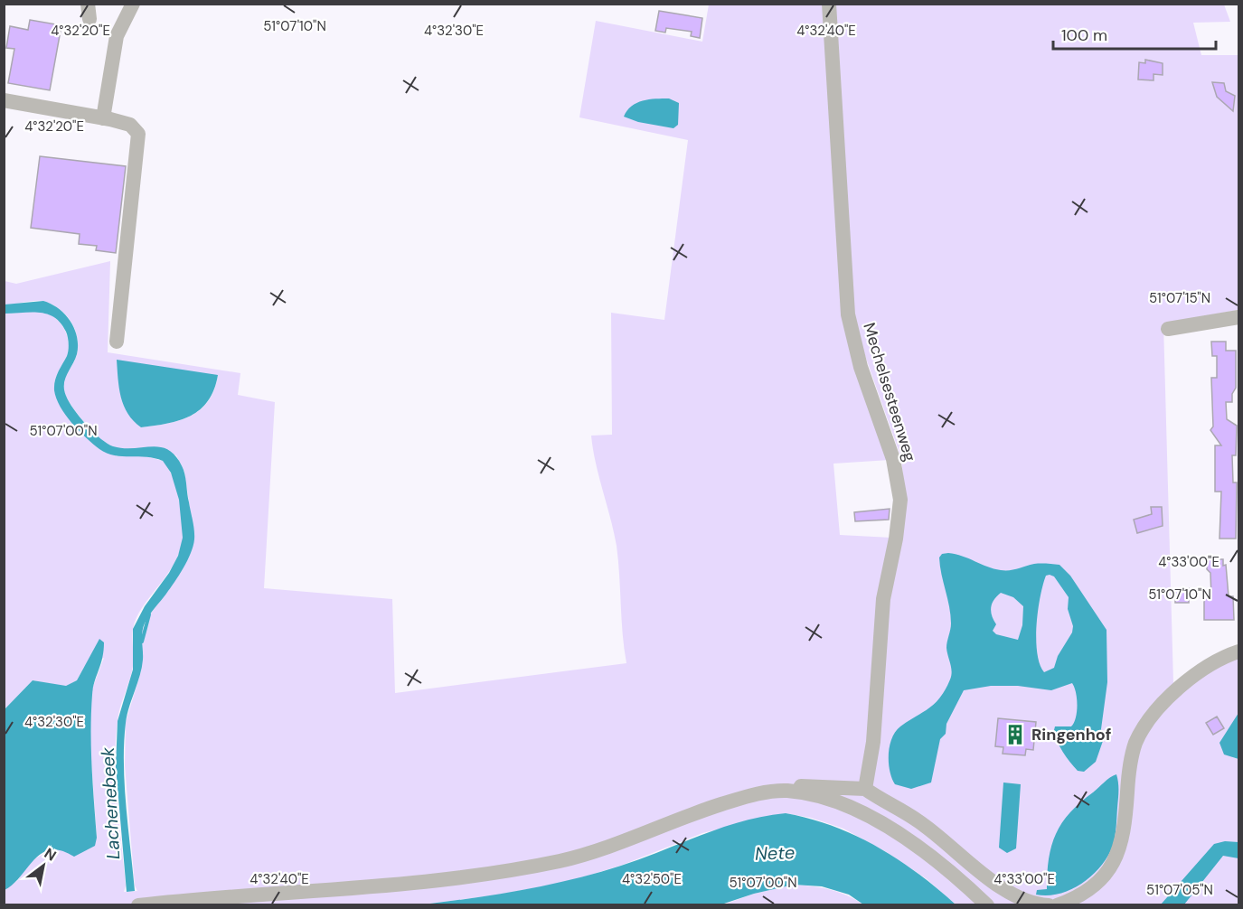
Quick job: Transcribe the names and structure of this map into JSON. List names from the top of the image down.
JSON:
{
  "streets": {
    "street": ["Mechelsesteenweg"]
  },
  "water": ["Lachenebeek", "Nete"],
  "places": {
    "building": ["Ringenhof"]
  },
  "scale_bar": "100 m",
  "north": "top right",
  "coordinates": [
    "51°07'10\"N",
    "4°32'20\"E",
    "4°32'30\"E",
    "4°32'40\"E",
    "51°07'15\"N",
    "51°07'00\"N",
    "4°33'00\"E",
    "4°32'50\"E",
    "51°07'05\"N"
  ]
}
